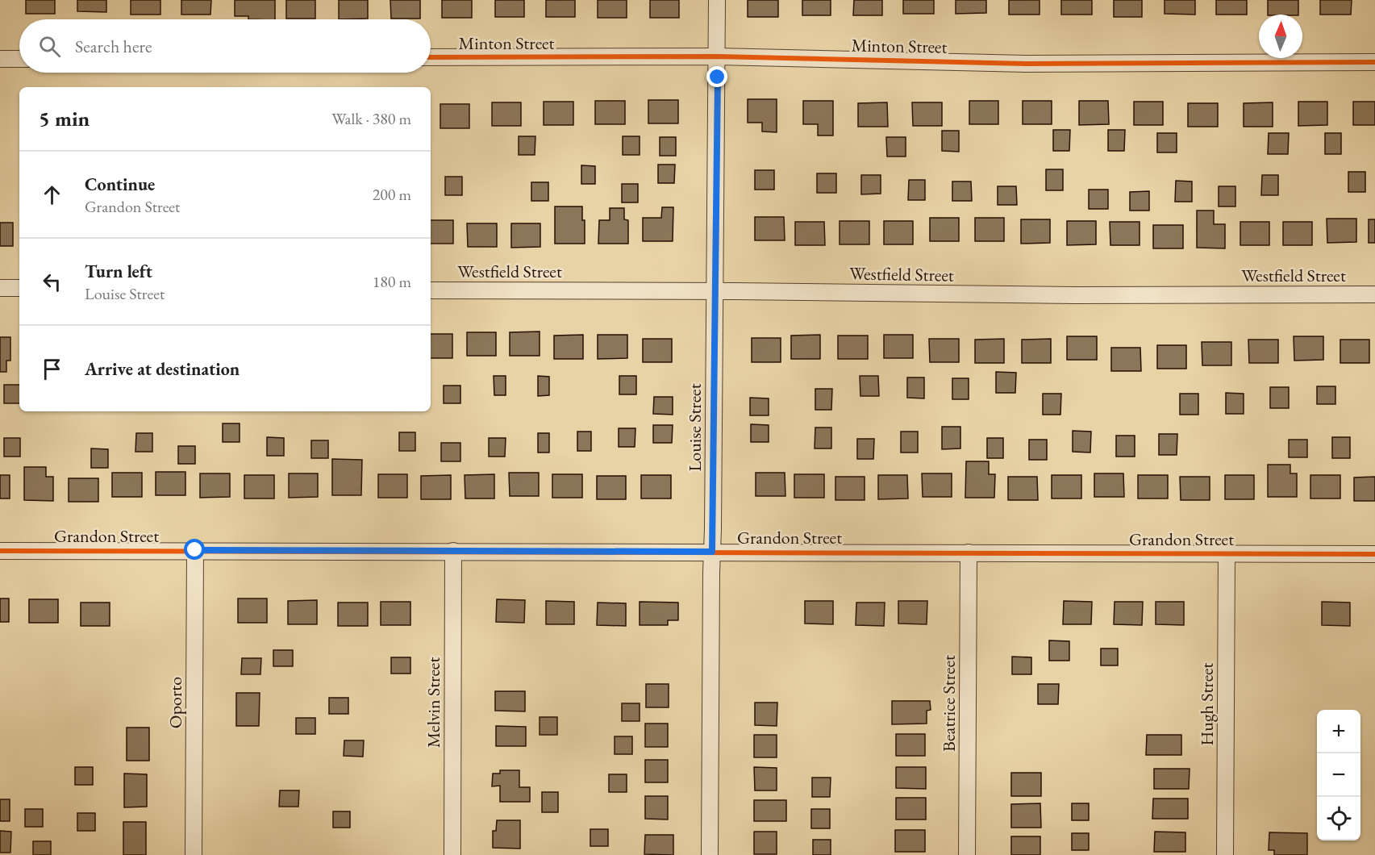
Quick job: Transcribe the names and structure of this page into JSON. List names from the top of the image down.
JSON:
{
  "streets": {
    "street": [
      "Minton Street",
      "Westfield Street",
      "Louise Street",
      "Grandon Street",
      "Oporto",
      "Melvin Street",
      "Beatrice Street",
      "Hugh Street"
    ]
  },
  "crossings": [
    ["Minton Street", "Louise Street"],
    ["Westfield Street", "Louise Street"],
    ["Louise Street", "Grandon Street"],
    ["Grandon Street", "Oporto"],
    ["Grandon Street", "Melvin Street"],
    ["Grandon Street", "Beatrice Street"],
    ["Grandon Street", "Hugh Street"]
  ],
  "north": "top",
  "page": {
    "search": "Search here",
    "heading": ["5 min", "Walk · 380 m"],
    "list": [
      ["Continue", "Grandon Street", "200 m"],
      ["Turn left", "Louise Street", "180 m"],
      "Arrive at destination"
    ],
    "map_buttons": ["+", "−"]
  }
}
